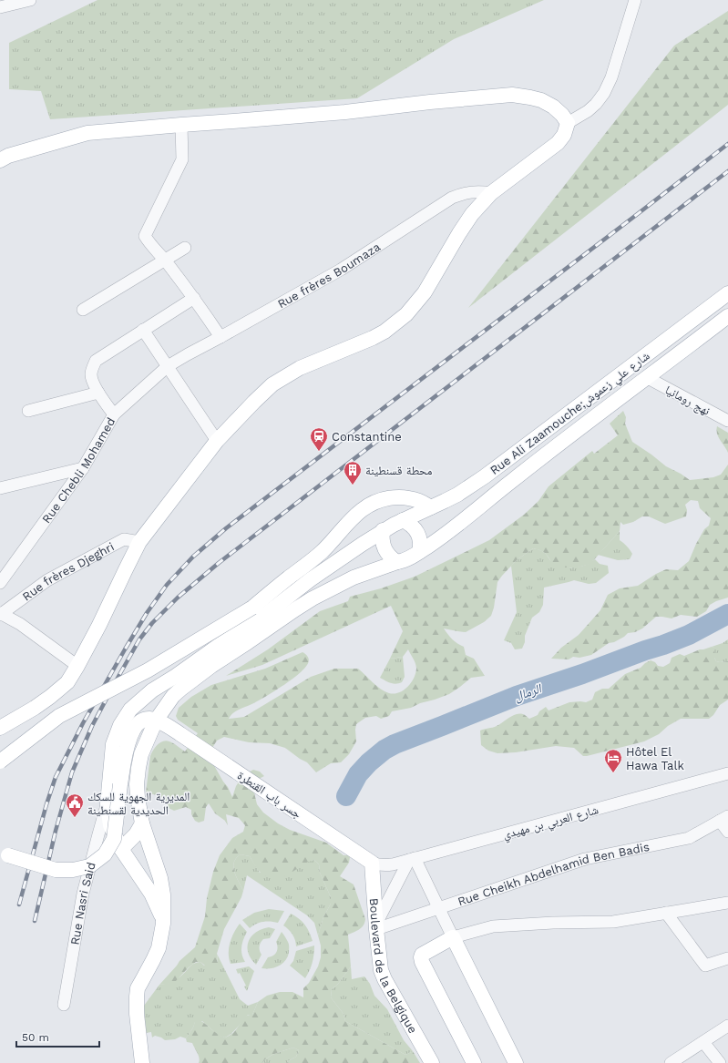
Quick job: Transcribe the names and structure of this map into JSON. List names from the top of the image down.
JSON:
{
  "streets": {
    "main road": ["Rue Ali Zaamouche;شارع علي زعموش", "جسر باب القنطرة", "Boulevard de la Belgique"],
    "street": [
      "Rue frères Boumaza",
      "نهج رومانيا",
      "Rue Chebli Mohamed",
      "Rue frères Djeghri",
      "شارع العربي بن مهيدي",
      "Rue Cheikh Abdelhamid Ben Badis",
      "Rue Nasri Said"
    ]
  },
  "crossings": [
    ["Rue frères Boumaza", "Rue Chebli Mohamed"],
    ["نهج رومانيا", "Rue Ali Zaamouche;شارع علي زعموش"],
    ["جسر باب القنطرة", "شارع العربي بن مهيدي"],
    ["جسر باب القنطرة", "Boulevard de la Belgique"],
    ["شارع العربي بن مهيدي", "Boulevard de la Belgique"],
    ["Rue Cheikh Abdelhamid Ben Badis", "Boulevard de la Belgique"]
  ],
  "water": ["الرمال"],
  "places": {
    "station": ["Constantine"],
    "building": ["محطة قسنطينة"],
    "hotel": ["Hôtel El Hawa Talk"],
    "public building": ["المديرية الجهوية للسكك الحديدية لقسنطينة"]
  },
  "scale_bar": "50 m"
}
